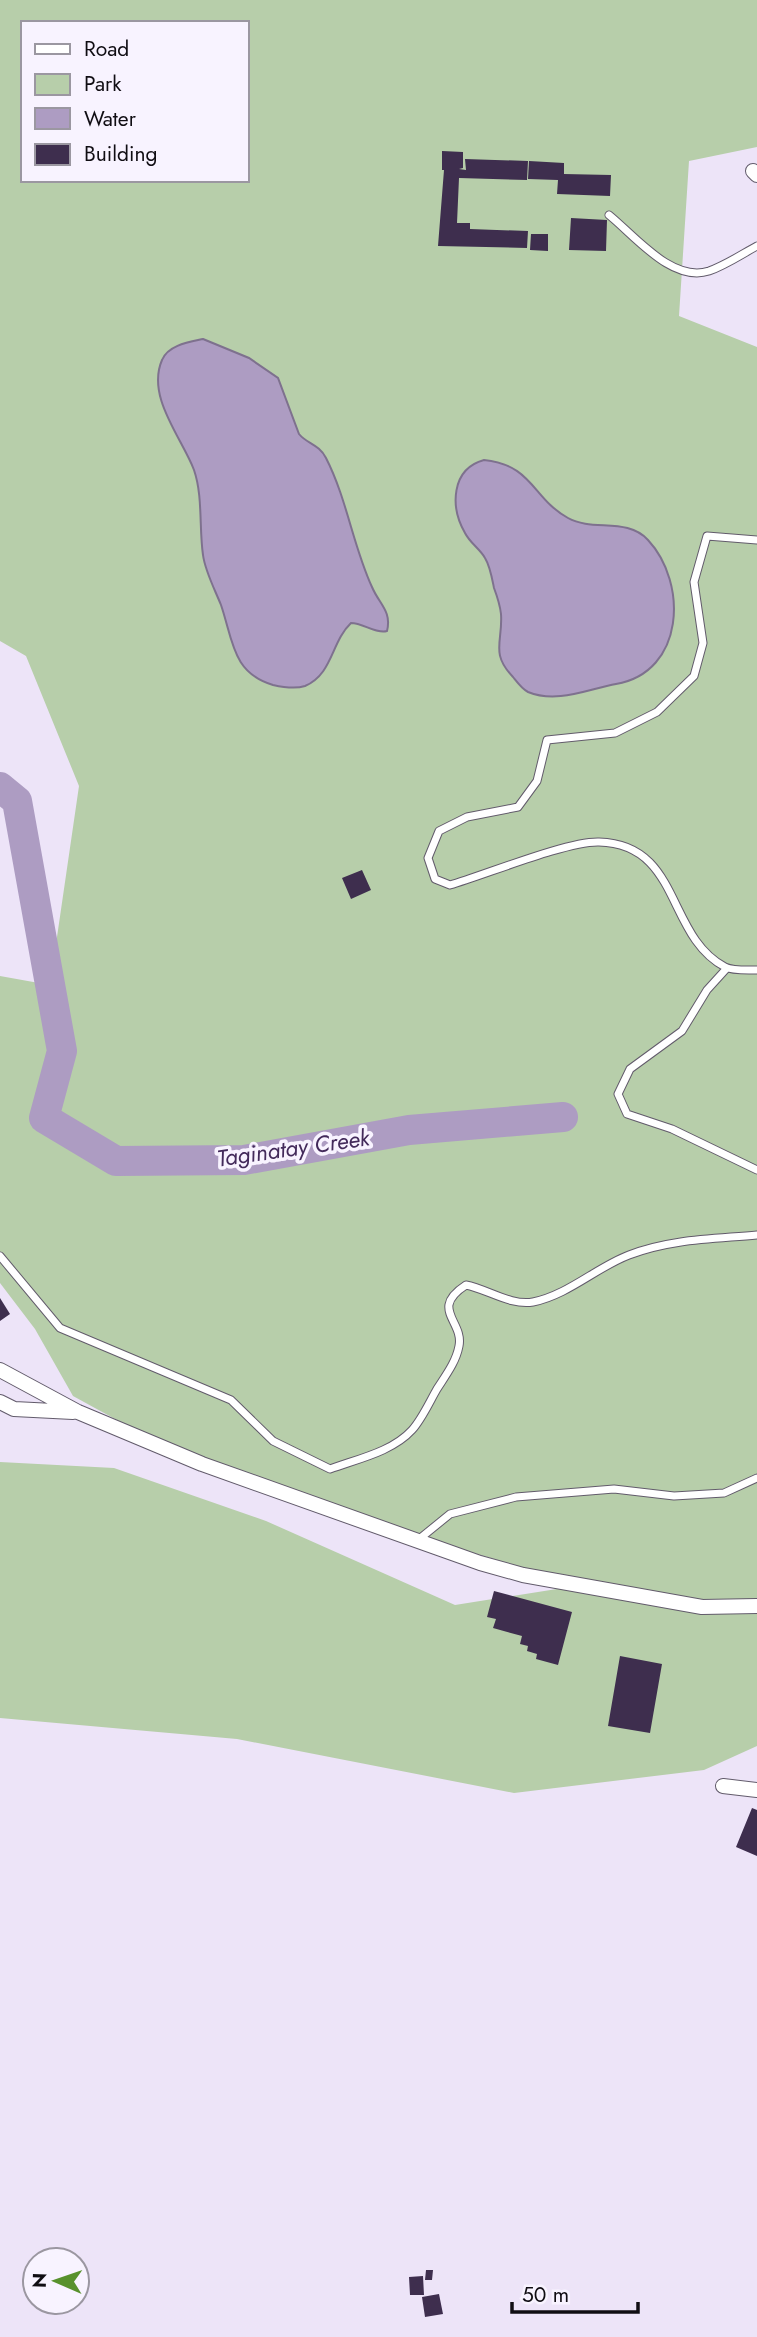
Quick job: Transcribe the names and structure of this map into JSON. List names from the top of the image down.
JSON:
{
  "water": ["Taginatay Creek"],
  "legend": [
    "Road",
    "Park",
    "Water",
    "Building"
  ],
  "scale_bar": "50 m",
  "north": "left"
}
